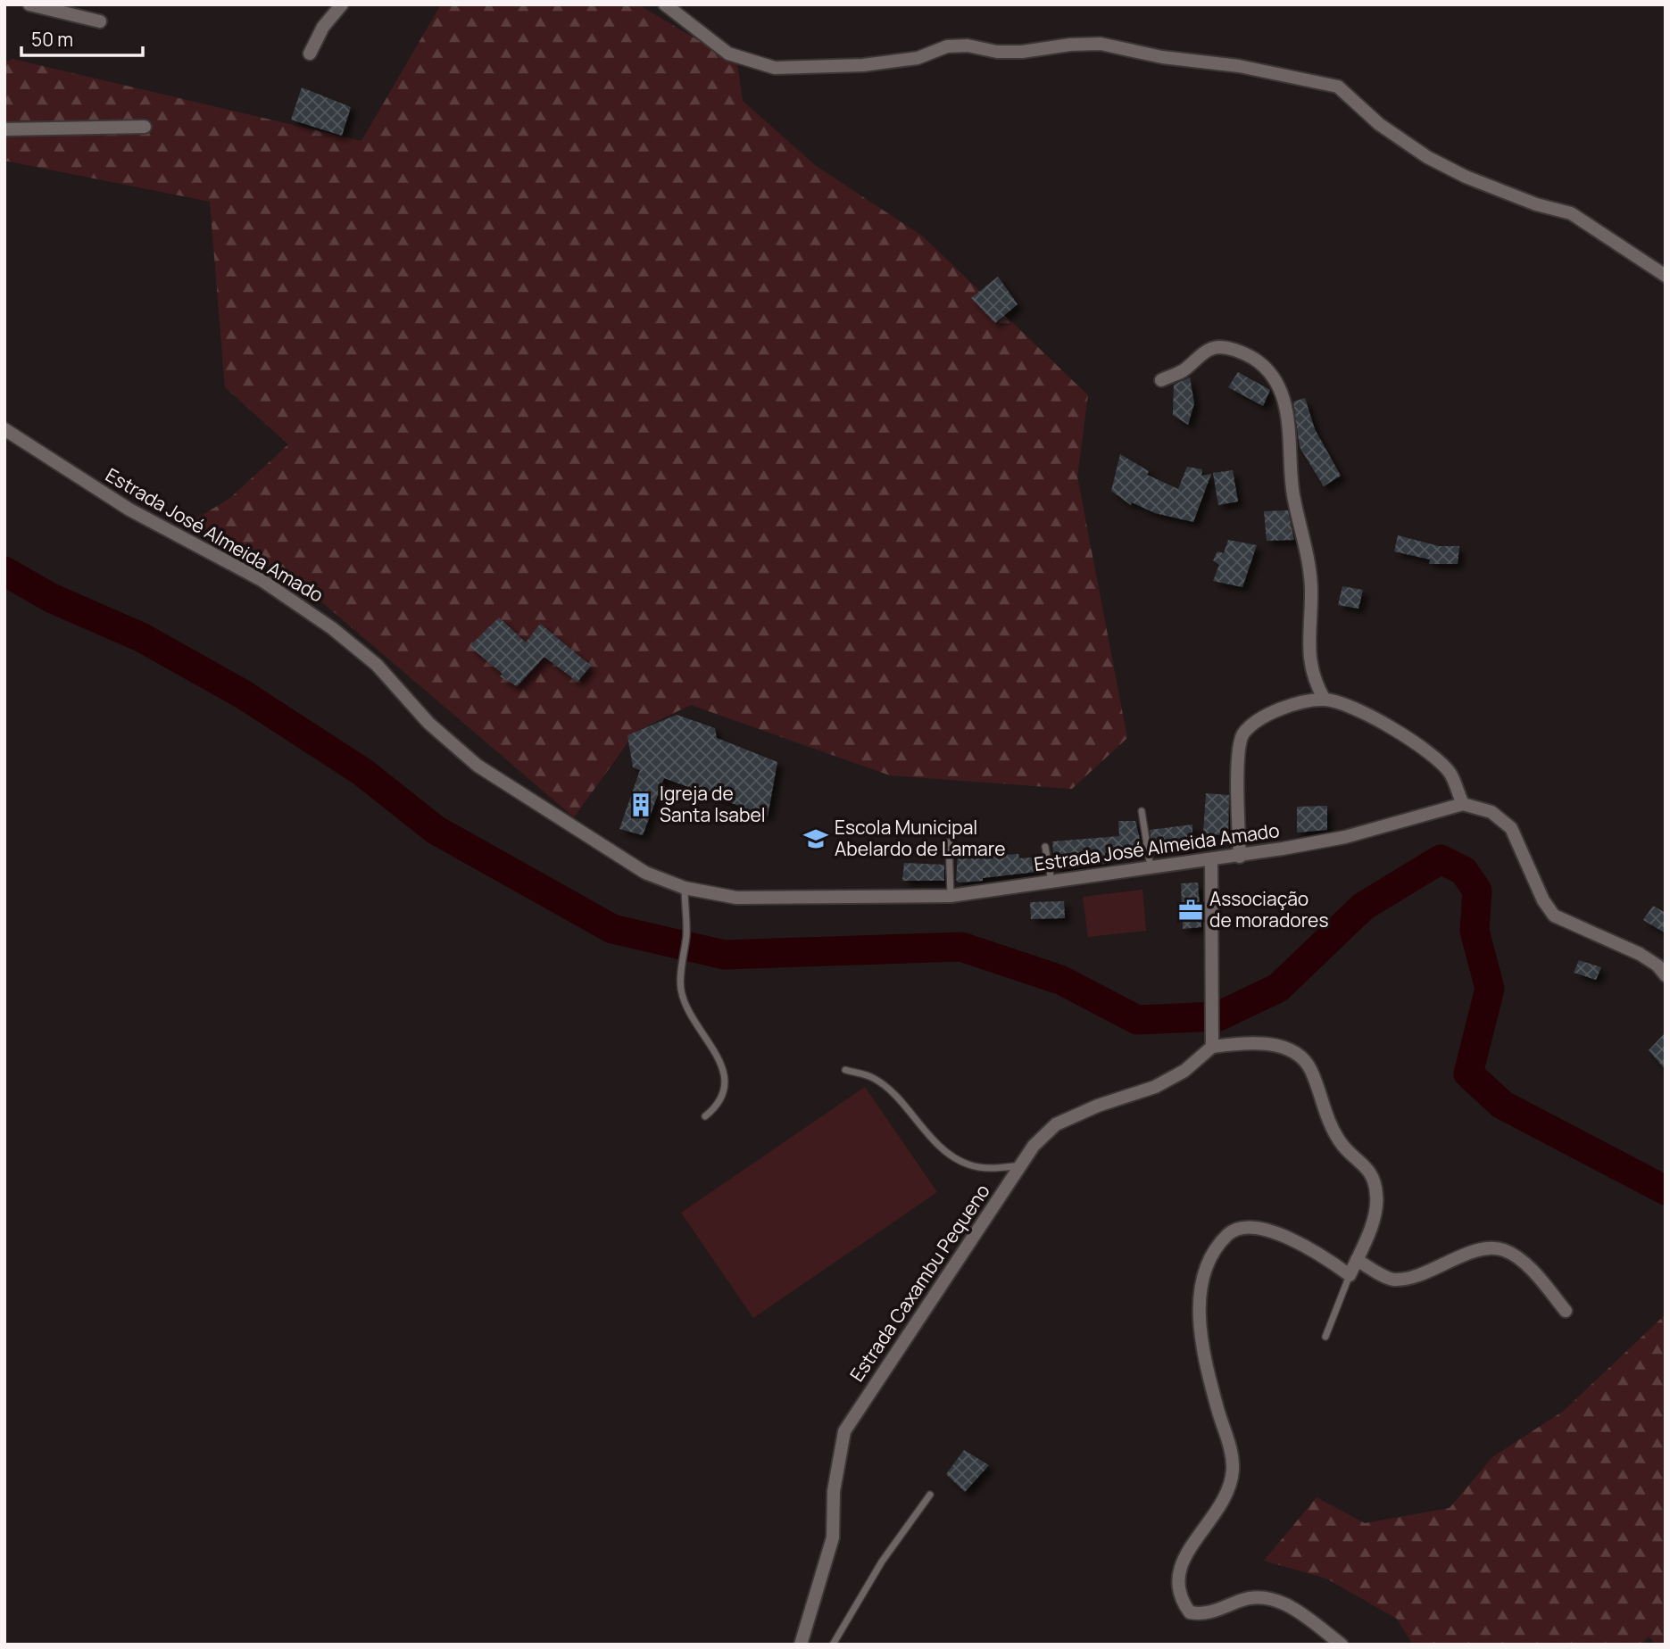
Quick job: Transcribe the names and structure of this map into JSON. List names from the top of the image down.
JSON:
{
  "streets": {
    "street": ["Estrada José Almeida Amado", "Estrada Caxambu Pequeno"]
  },
  "places": {
    "building": ["Igreja de Santa Isabel"],
    "school or university": ["Escola Municipal Abelardo de Lamare"],
    "office": ["Associação de moradores"]
  },
  "scale_bar": "50 m"
}
